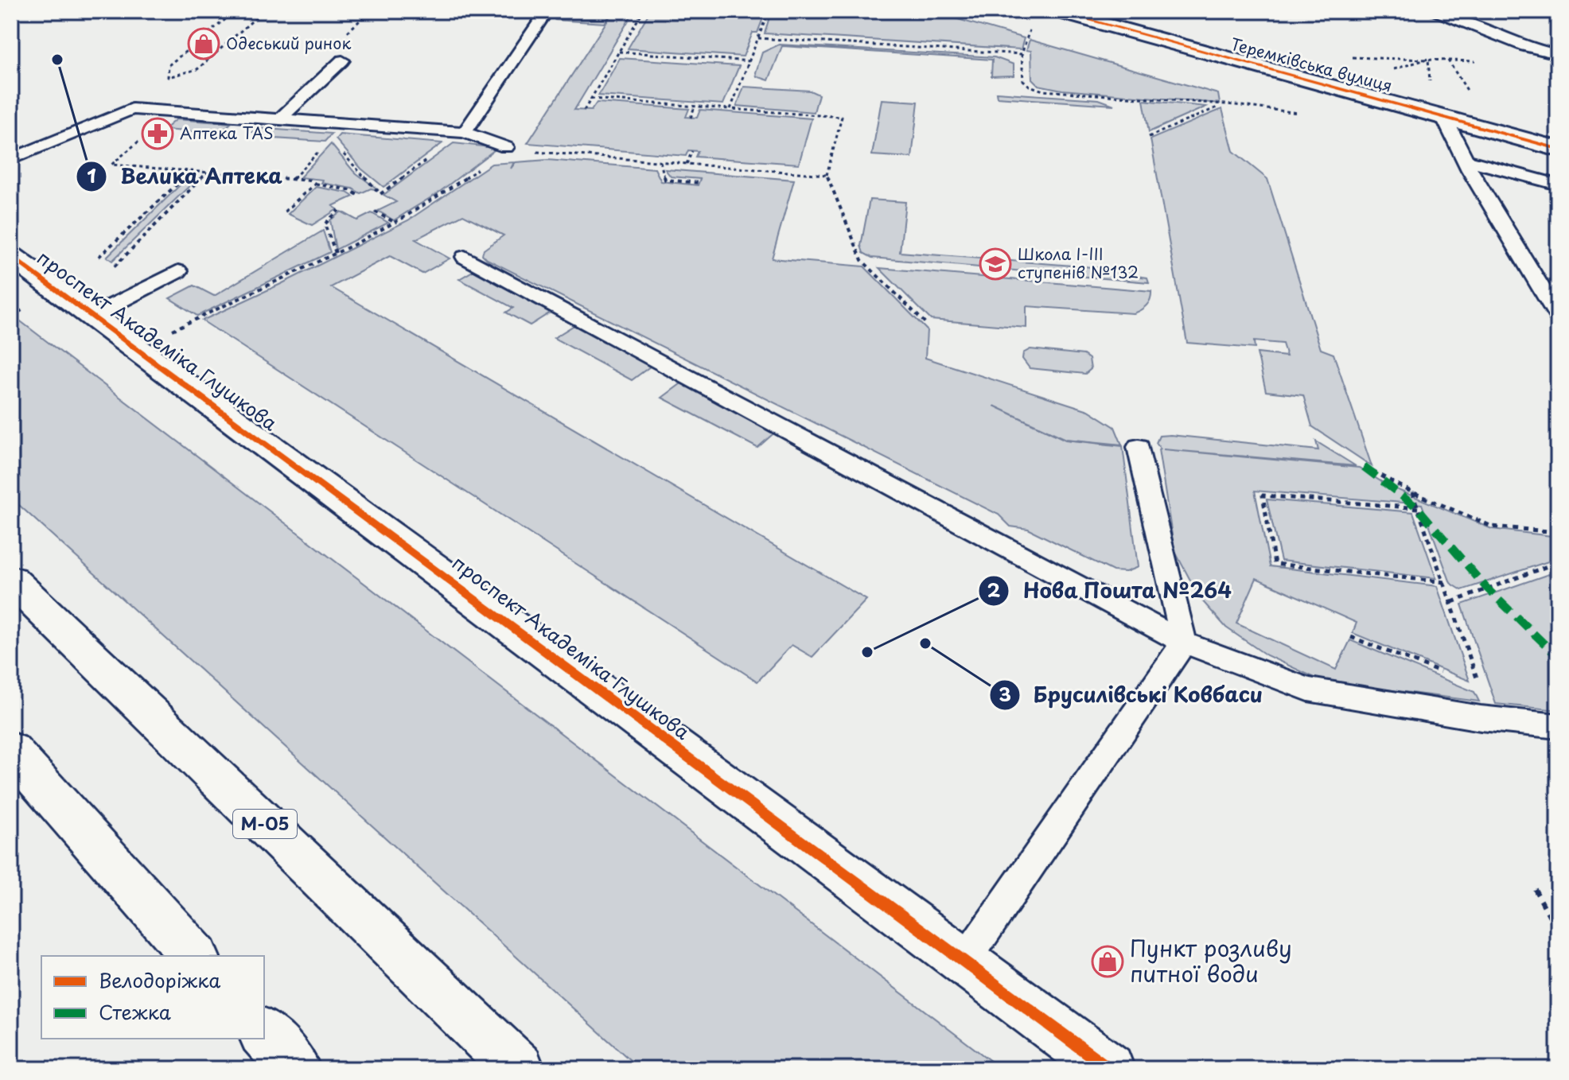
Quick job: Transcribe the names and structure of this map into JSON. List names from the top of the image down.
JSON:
{
  "streets": {
    "main road": ["Теремківська вулиця", "проспект Академіка Глушкова", "М-05"]
  },
  "places": {
    "shop": ["Одеський ринок", "Пункт розливу питної води"],
    "other": ["Велика Аптека", "Брусилівські Ковбаси", "Нова Пошта №264"],
    "pharmacy": ["Аптека TAS"],
    "school or university": ["Школа І-ІІІ ступенів №132"]
  },
  "legend": ["Велодоріжка", "Стежка"]
}
